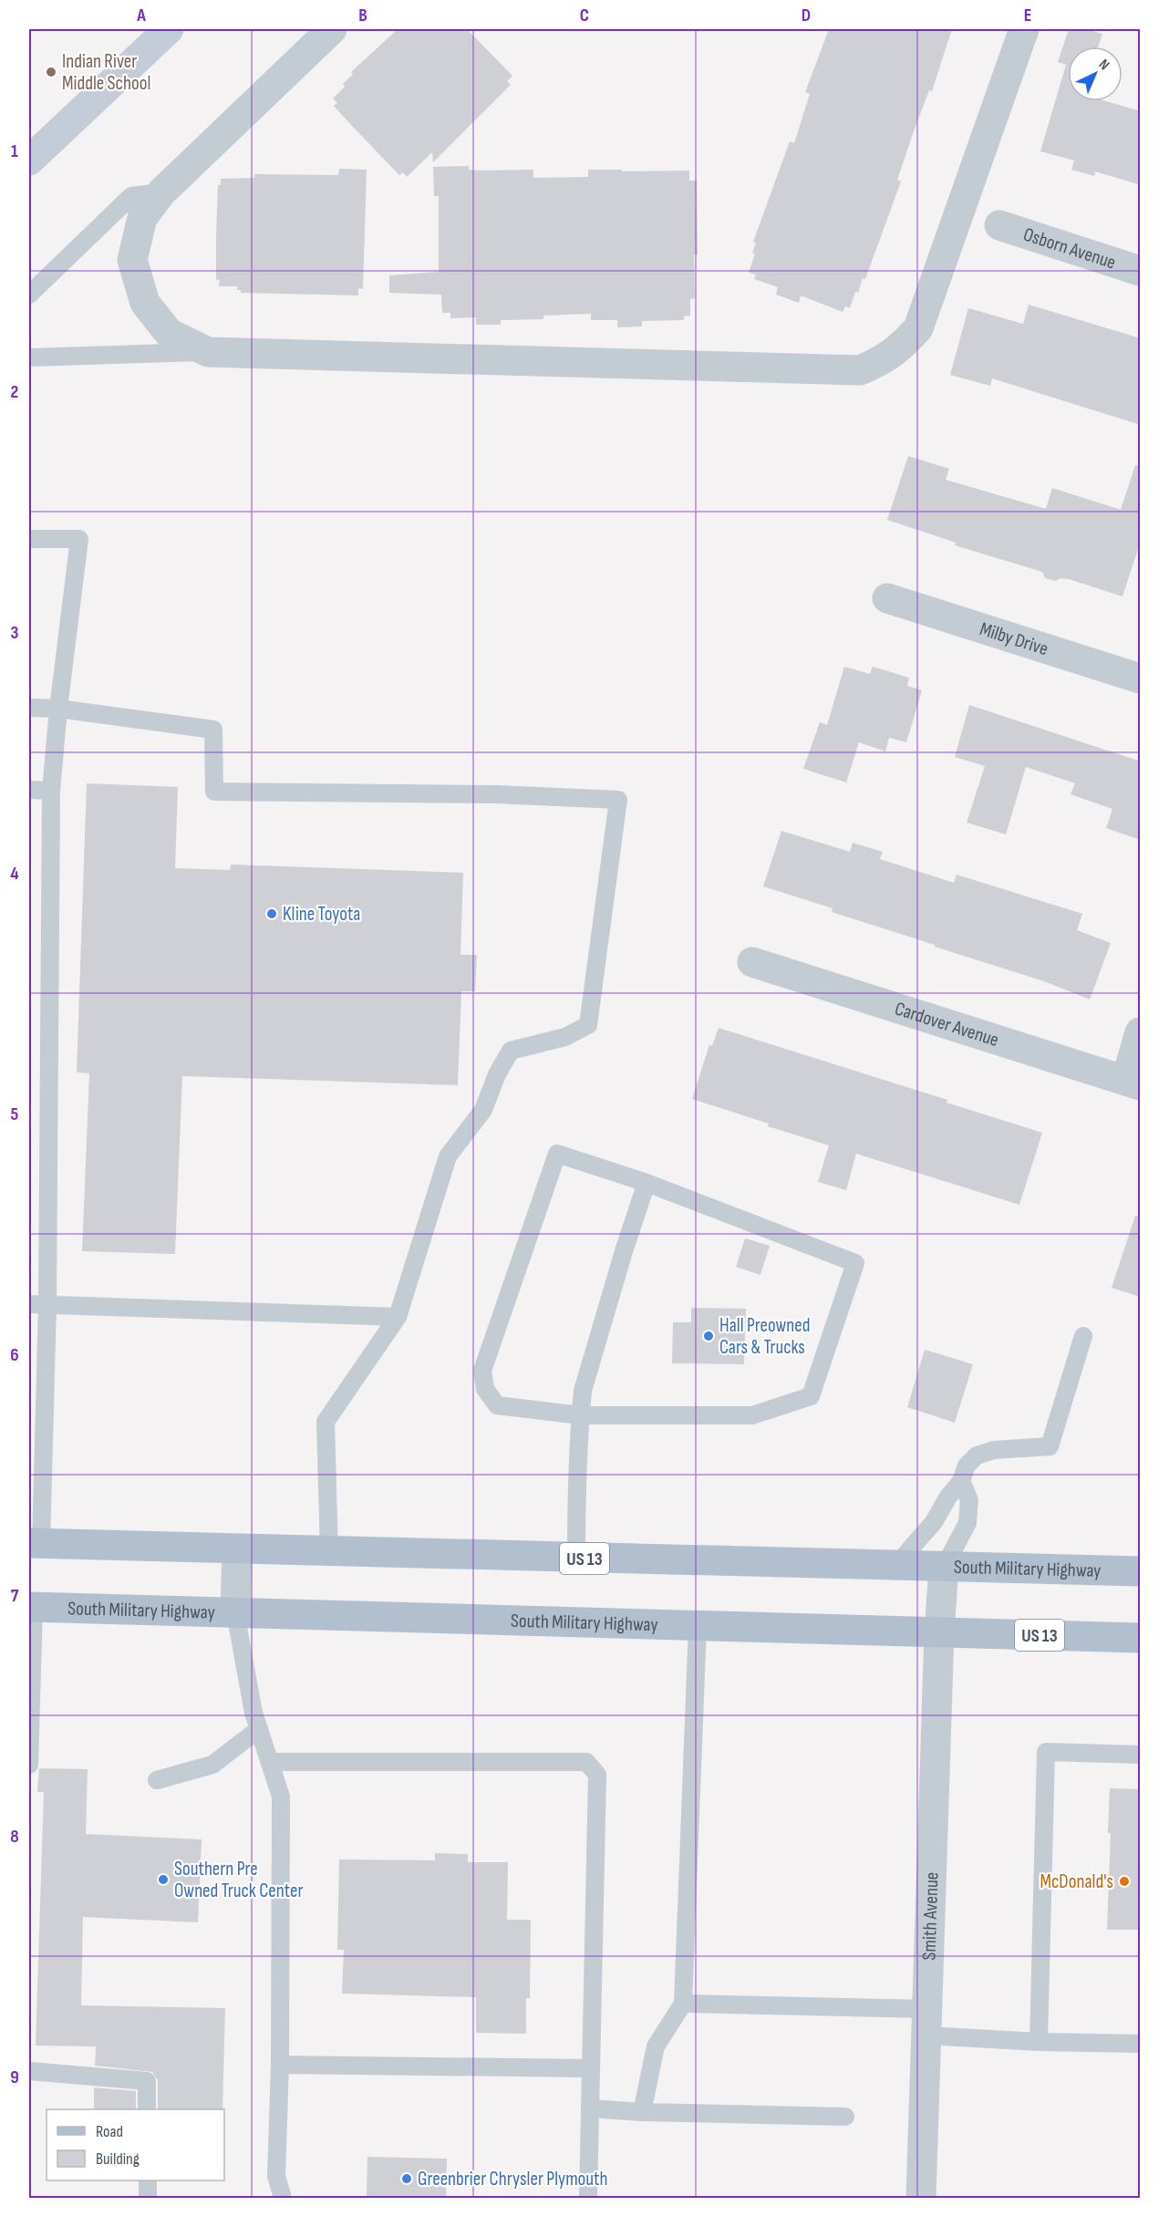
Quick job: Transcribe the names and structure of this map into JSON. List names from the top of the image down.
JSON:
{
  "streets": {
    "main road": ["US 13", "South Military Highway"],
    "street": [
      "Osborn Avenue",
      "Milby Drive",
      "Cardover Avenue",
      "Smith Avenue"
    ]
  },
  "crossings": [
    ["South Military Highway", "Smith Avenue"]
  ],
  "places": [
    "Indian River Middle School",
    "Kline Toyota",
    "Hall Preowned Cars & Trucks",
    "Southern Pre Owned Truck Center",
    "McDonald's",
    "Greenbrier Chrysler Plymouth"
  ],
  "legend": ["Road", "Building"],
  "north": "top right",
  "grid": {
    "columns": [
      "A",
      "B",
      "C",
      "D",
      "E"
    ],
    "rows": [
      "1",
      "2",
      "3",
      "4",
      "5",
      "6",
      "7",
      "8",
      "9"
    ]
  }
}
